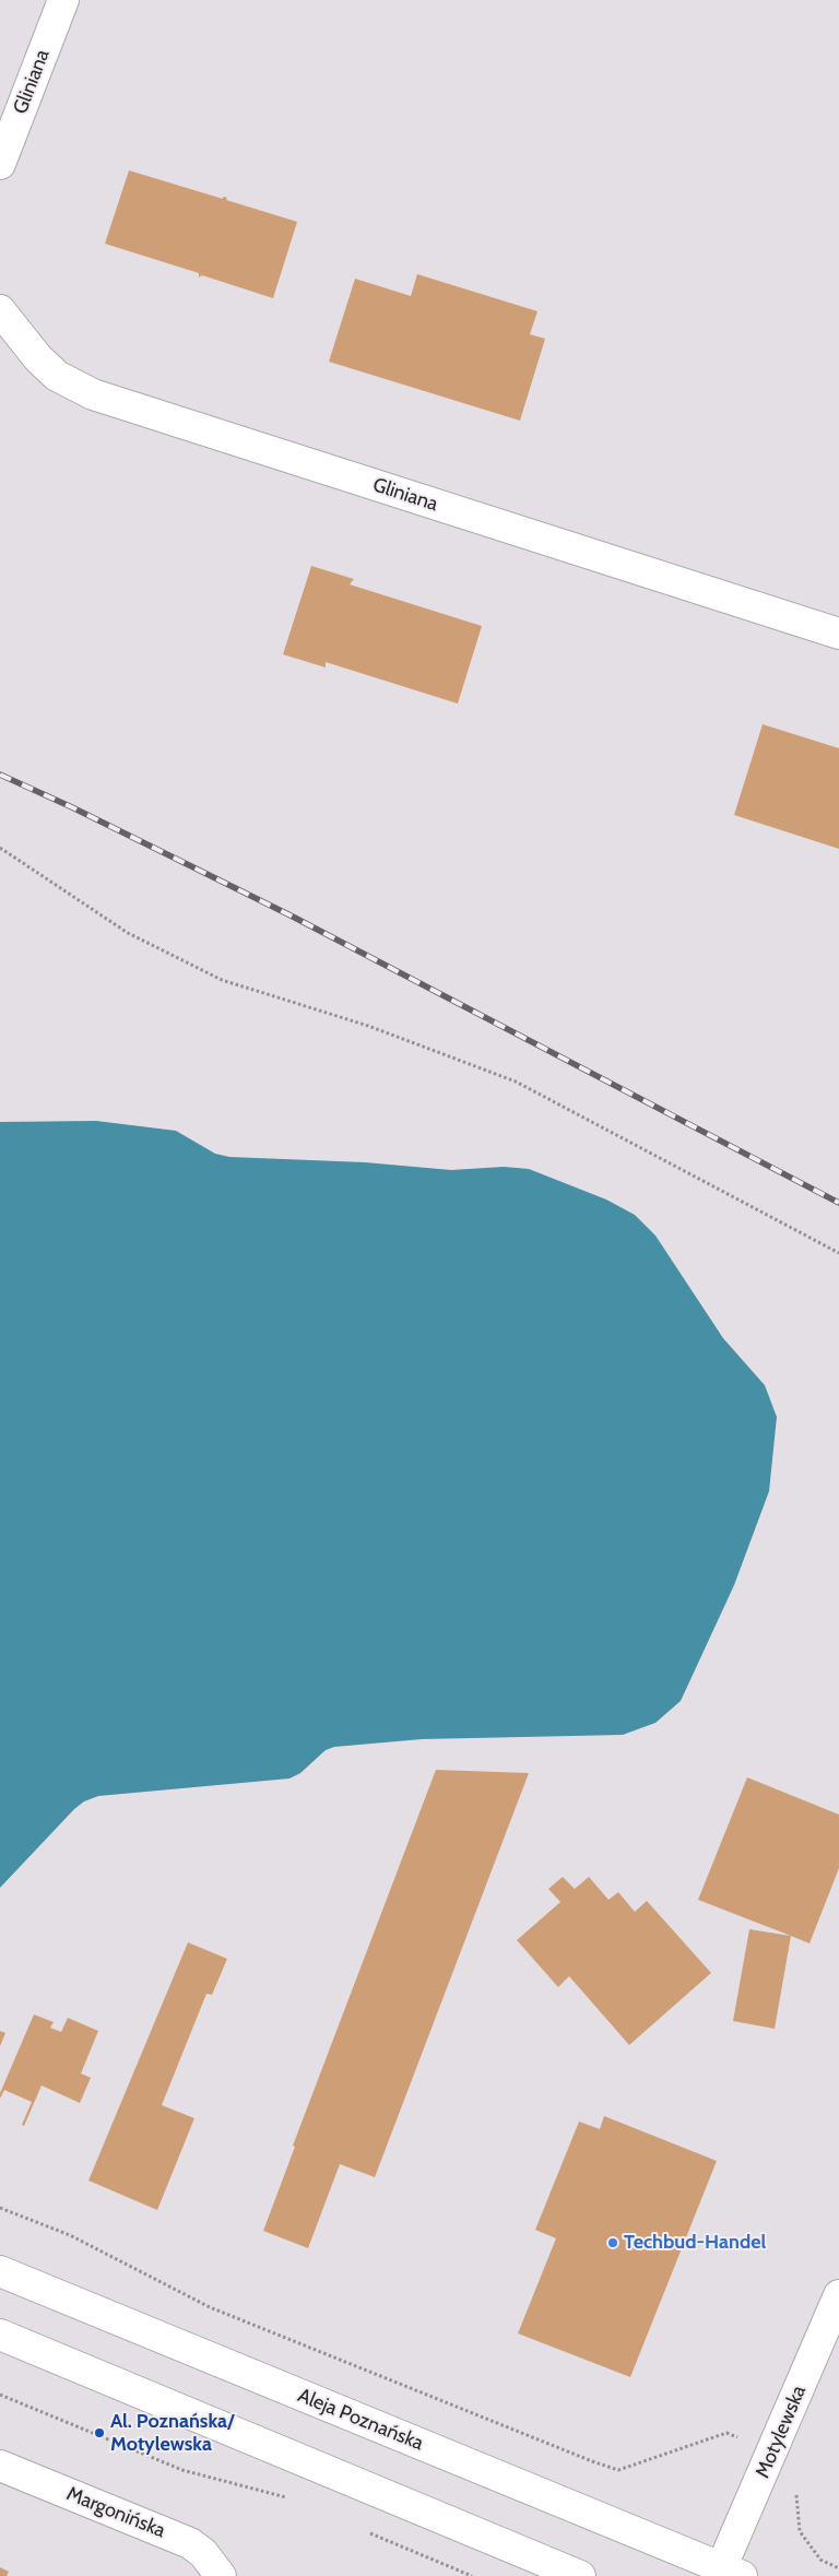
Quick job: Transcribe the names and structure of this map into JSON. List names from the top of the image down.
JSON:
{
  "streets": {
    "street": [
      "Gliniana",
      "Aleja Poznańska",
      "Motylewska",
      "Margonińska"
    ]
  },
  "crossings": [
    ["Aleja Poznańska", "Motylewska"]
  ],
  "places": ["Techbud-Handel", "Al. Poznańska/ Motylewska"]
}
